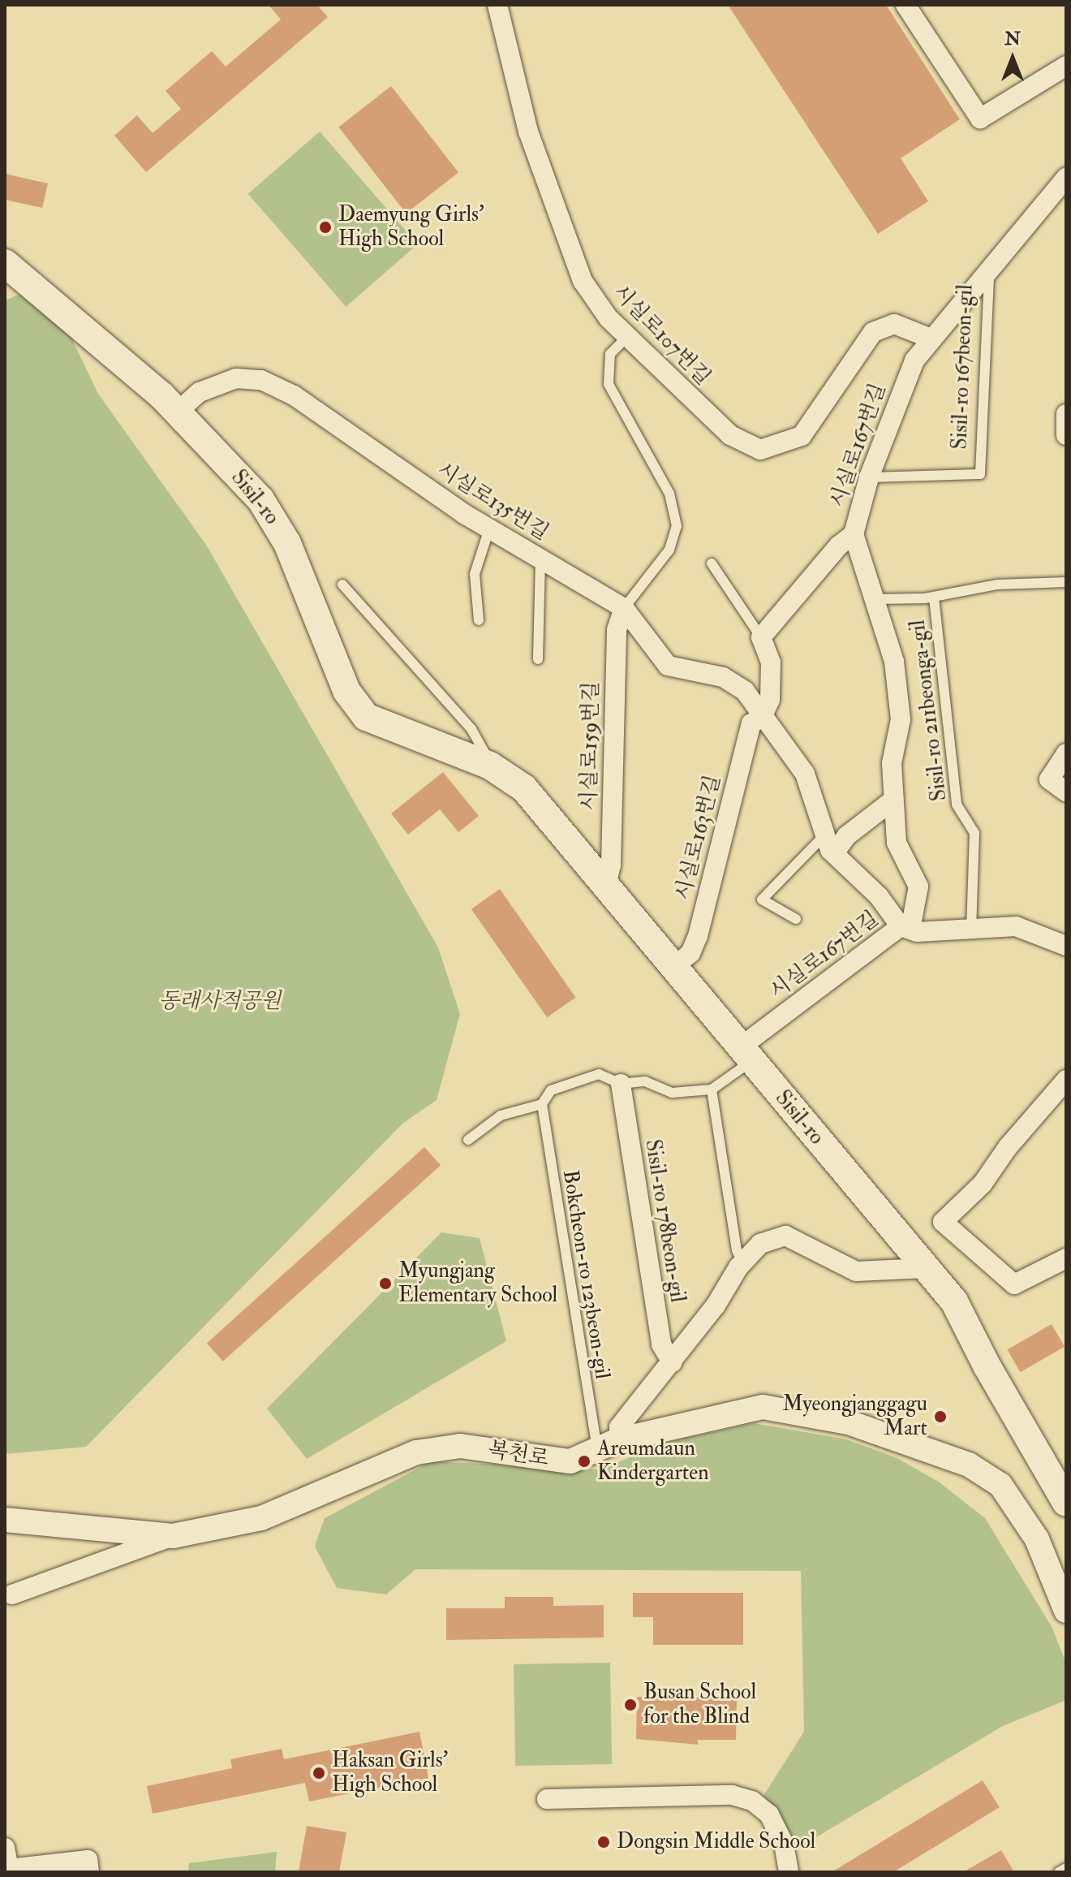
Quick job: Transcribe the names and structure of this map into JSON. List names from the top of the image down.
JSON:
{
  "streets": {
    "main road": ["Sisil-ro"],
    "street": [
      "시실로107번길",
      "시실로167번길",
      "시실로135번길",
      "시실로159번길",
      "시실로163번길",
      "Sisil-ro 178beon-gil",
      "복천로"
    ],
    "lane": ["Sisil-ro 167beon-gil", "Sisil-ro 211beonga-gil", "Bokcheon-ro 123beon-gil"]
  },
  "crossings": [
    ["시실로107번길", "시실로167번길"],
    ["Sisil-ro 167beon-gil", "시실로167번길"],
    ["시실로167번길", "Sisil-ro"],
    ["시실로167번길", "시실로135번길"],
    ["시실로167번길", "시실로163번길"],
    ["Sisil-ro", "시실로135번길"],
    ["Sisil-ro", "시실로159번길"],
    ["Sisil-ro", "시실로163번길"],
    ["Sisil-ro", "Sisil-ro 178beon-gil"],
    ["시실로135번길", "시실로159번길"],
    ["시실로135번길", "시실로163번길"],
    ["Sisil-ro 178beon-gil", "복천로"],
    ["Bokcheon-ro 123beon-gil", "복천로"]
  ],
  "parks": ["동래사적공원"],
  "places": [
    "Daemyung Girls' High School",
    "Myungjang Elementary School",
    "Myeongjanggagu Mart",
    "Areumdaun Kindergarten",
    "Busan School for the Blind",
    "Haksan Girls' High School",
    "Dongsin Middle School"
  ],
  "north": "top"
}
